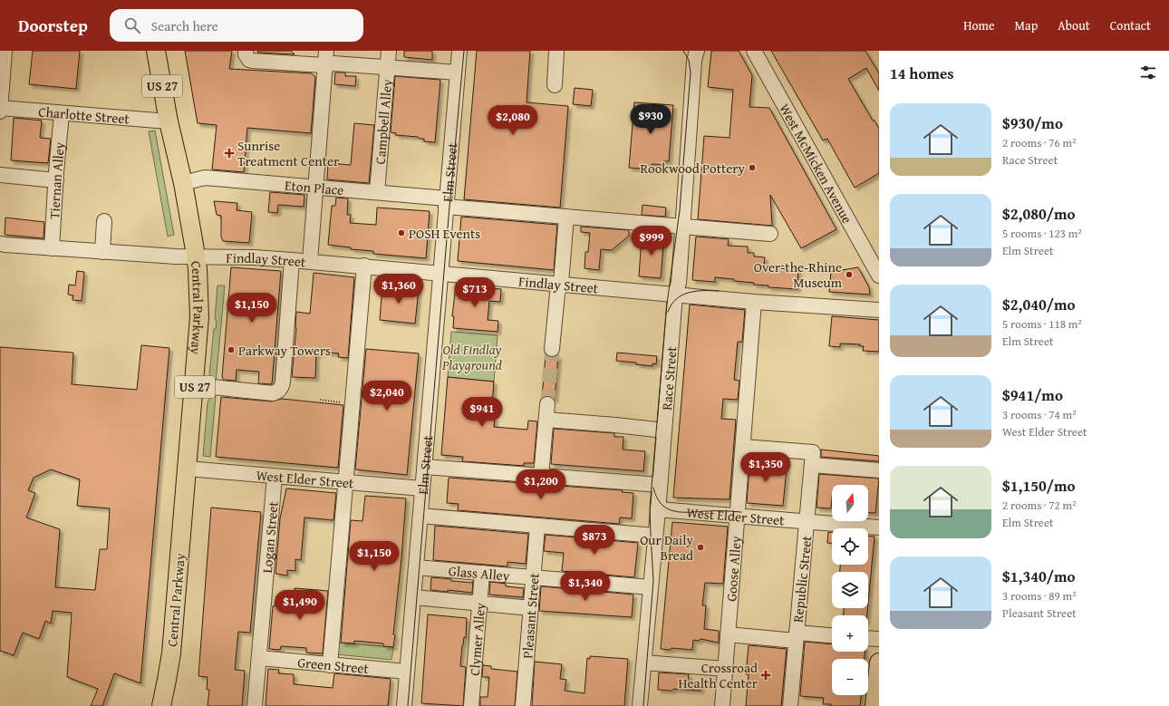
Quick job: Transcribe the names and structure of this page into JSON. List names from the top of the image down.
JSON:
{
  "streets": {
    "main road": ["US 27", "Central Parkway"],
    "street": [
      "Charlotte Street",
      "Campbell Alley",
      "West McMicken Avenue",
      "Elm Street",
      "Tiernan Alley",
      "Eton Place",
      "Findlay Street",
      "Race Street",
      "West Elder Street",
      "Logan Street",
      "Goose Alley",
      "Glass Alley",
      "Republic Street",
      "Pleasant Street",
      "Clymer Alley",
      "Green Street"
    ]
  },
  "crossings": [
    ["Charlotte Street", "Tiernan Alley"],
    ["Charlotte Street", "Central Parkway"],
    ["Campbell Alley", "Eton Place"],
    ["Elm Street", "Eton Place"],
    ["Elm Street", "Findlay Street"],
    ["Elm Street", "West Elder Street"],
    ["Elm Street", "Glass Alley"],
    ["Elm Street", "Green Street"],
    ["Tiernan Alley", "Findlay Street"],
    ["Eton Place", "Central Parkway"],
    ["Eton Place", "Race Street"],
    ["Findlay Street", "Central Parkway"],
    ["Findlay Street", "Race Street"],
    ["Findlay Street", "Goose Alley"],
    ["Central Parkway", "West Elder Street"],
    ["Race Street", "West Elder Street"],
    ["Race Street", "Glass Alley"],
    ["West Elder Street", "Logan Street"],
    ["West Elder Street", "Goose Alley"],
    ["West Elder Street", "Republic Street"],
    ["Logan Street", "Green Street"],
    ["Glass Alley", "Pleasant Street"],
    ["Glass Alley", "Clymer Alley"]
  ],
  "parks": ["Old Findlay Playground"],
  "places": {
    "health": ["Sunrise Treatment Center", "Crossroad Health Center"],
    "other": [
      "Rookwood Pottery",
      "POSH Events",
      "Over-the-Rhine Museum",
      "Parkway Towers",
      "Our Daily Bread"
    ]
  },
  "north": "top",
  "page": {
    "header": "Doorstep",
    "search": "Search here",
    "nav": [
      "Home",
      "Map",
      "About",
      "Contact"
    ],
    "heading": "14 homes",
    "list": [
      {
        "name": "$930/mo",
        "note": "2 rooms · 76 m² · Race Street"
      },
      {
        "name": "$2,080/mo",
        "note": "5 rooms · 123 m² · Elm Street"
      },
      {
        "name": "$2,040/mo",
        "note": "5 rooms · 118 m² · Elm Street"
      },
      {
        "name": "$941/mo",
        "note": "3 rooms · 74 m² · West Elder Street"
      },
      {
        "name": "$1,150/mo",
        "note": "2 rooms · 72 m² · Elm Street"
      },
      {
        "name": "$1,340/mo",
        "note": "3 rooms · 89 m² · Pleasant Street"
      }
    ],
    "price": [
      "$930",
      "$2,080",
      "$999",
      "$1,360",
      "$713",
      "$1,150",
      "$2,040",
      "$941",
      "$1,350",
      "$1,200",
      "$873",
      "$1,150",
      "$1,340",
      "$1,490"
    ],
    "map_buttons": ["+", "−"]
  }
}
